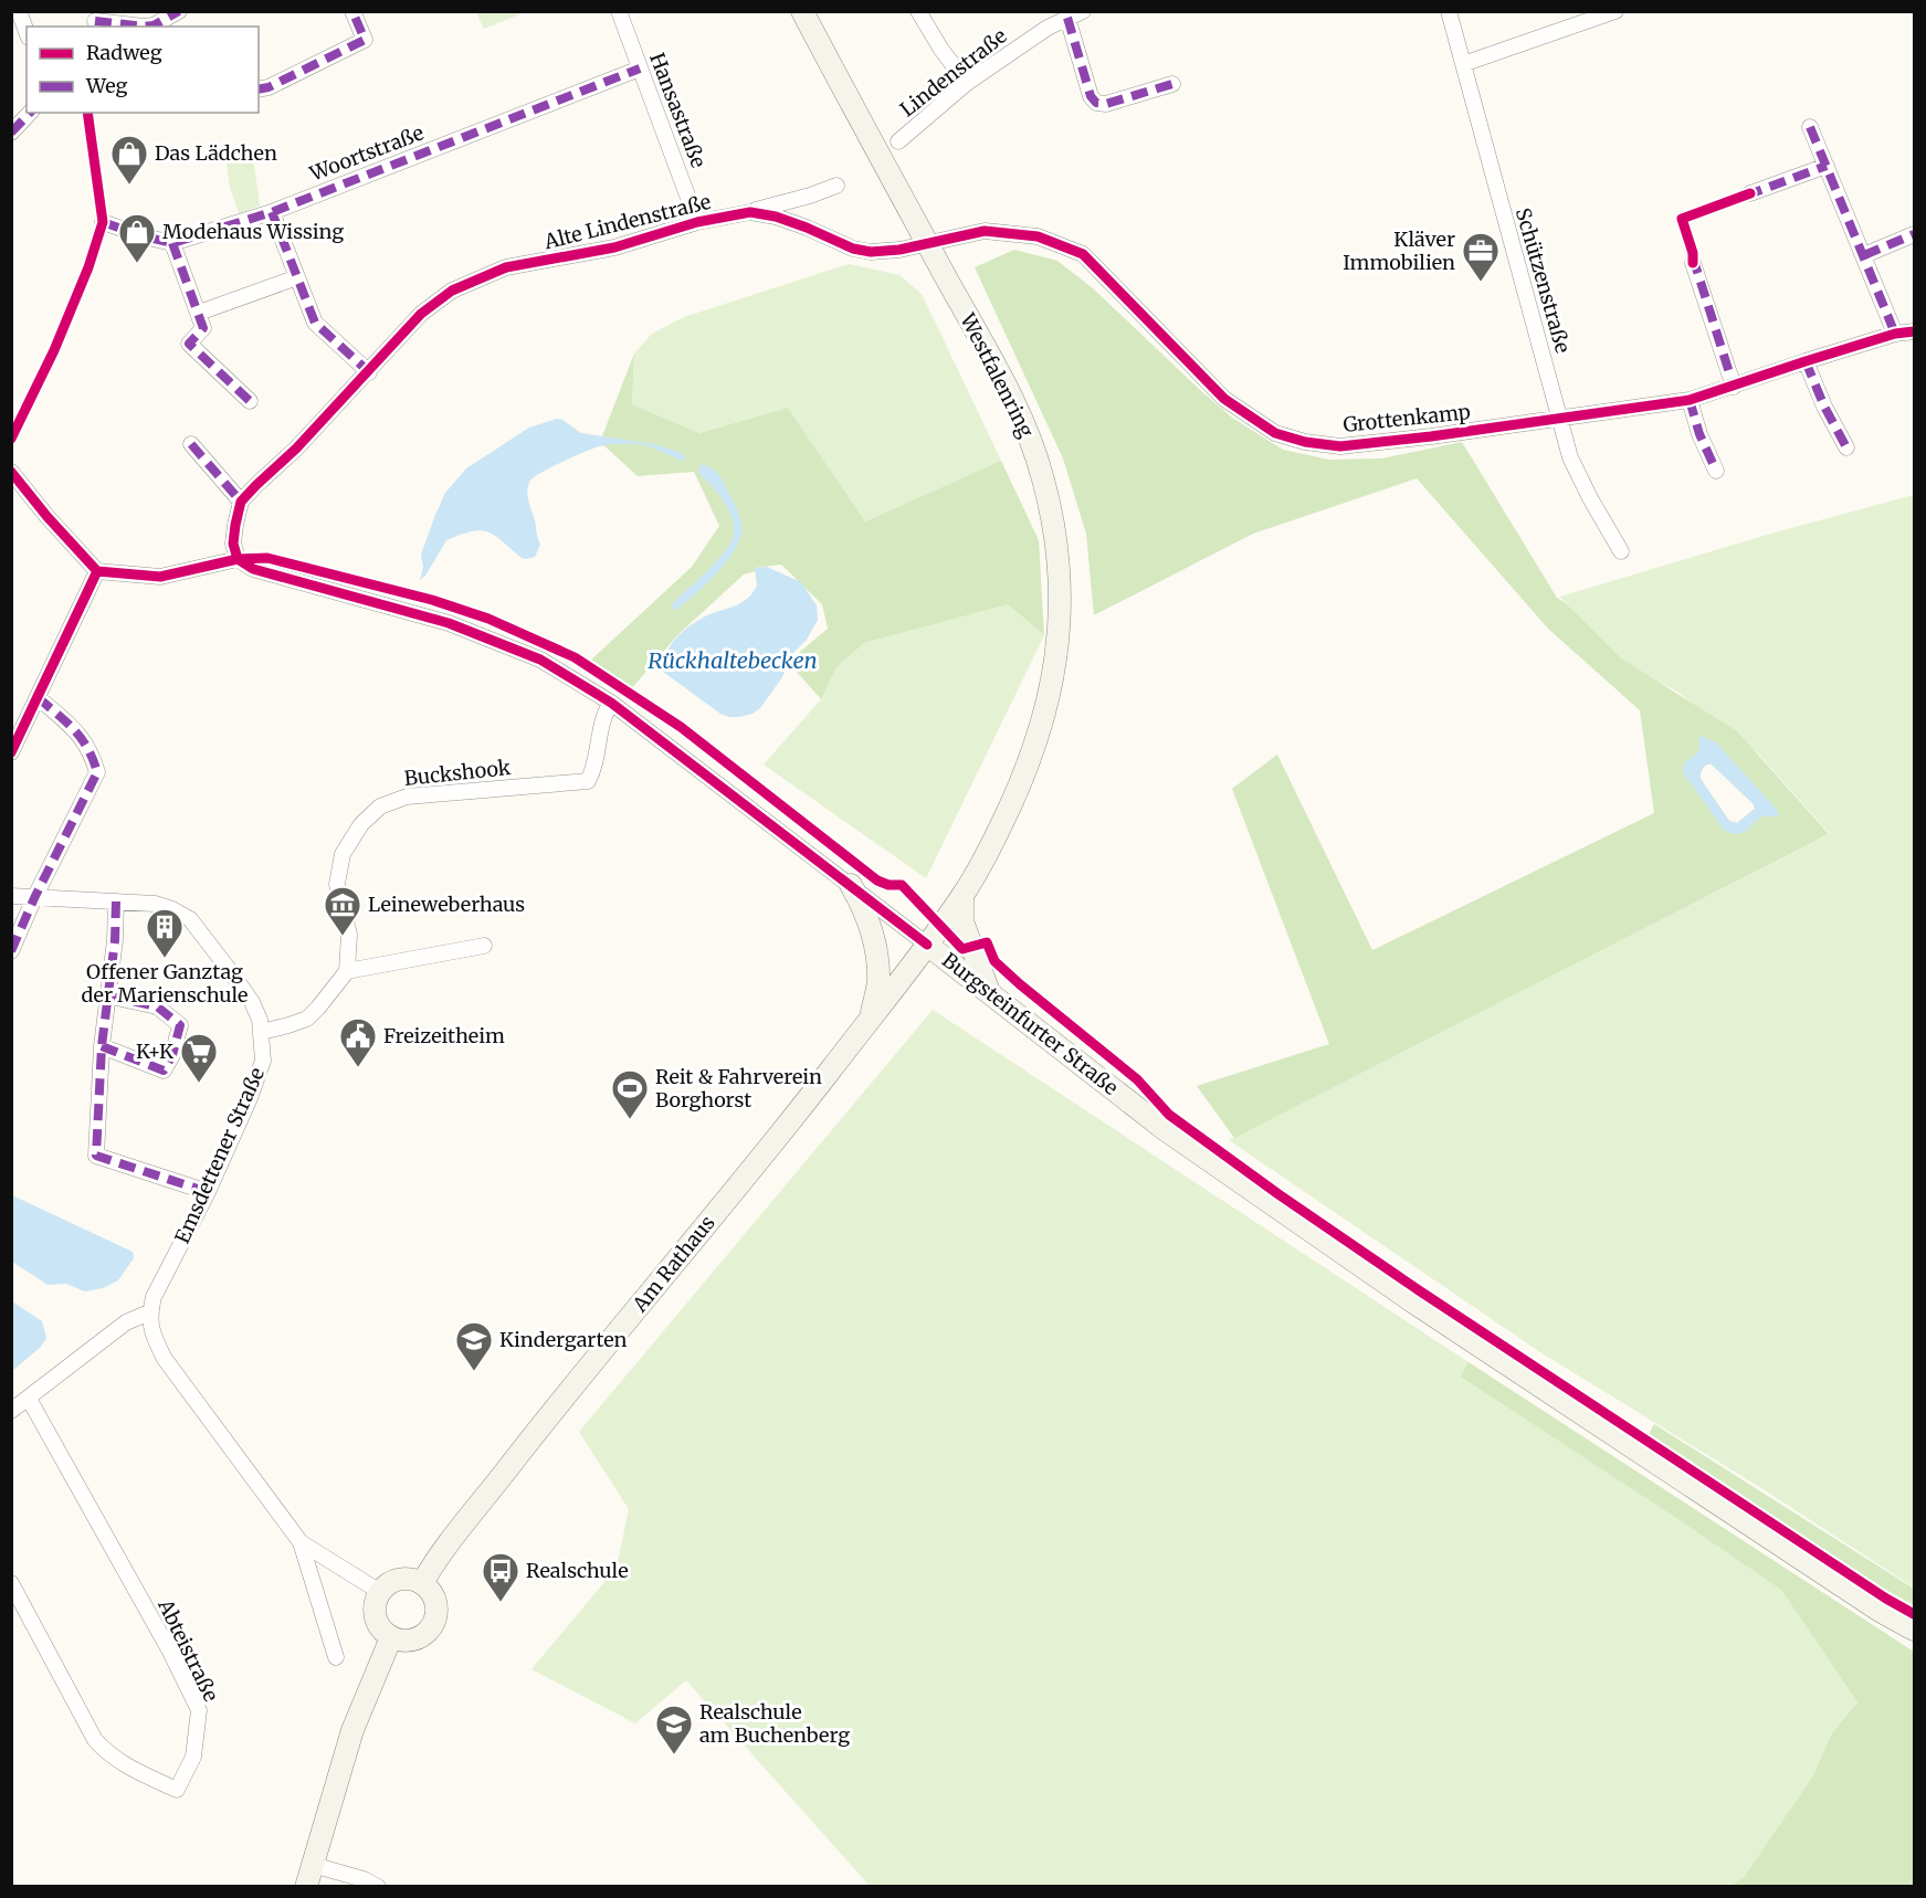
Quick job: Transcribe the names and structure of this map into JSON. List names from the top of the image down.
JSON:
{
  "streets": {
    "main road": ["Westfalenring", "Burgsteinfurter Straße", "Am Rathaus"],
    "street": [
      "Lindenstraße",
      "Hansastraße",
      "Woortstraße",
      "Alte Lindenstraße",
      "Schützenstraße",
      "Grottenkamp",
      "Buckshook",
      "Emsdettener Straße",
      "Abteistraße"
    ]
  },
  "crossings": [
    ["Hansastraße", "Woortstraße"],
    ["Hansastraße", "Alte Lindenstraße"],
    ["Alte Lindenstraße", "Westfalenring"],
    ["Alte Lindenstraße", "Grottenkamp"],
    ["Schützenstraße", "Grottenkamp"],
    ["Westfalenring", "Grottenkamp"],
    ["Westfalenring", "Burgsteinfurter Straße"],
    ["Westfalenring", "Am Rathaus"],
    ["Buckshook", "Burgsteinfurter Straße"],
    ["Burgsteinfurter Straße", "Am Rathaus"]
  ],
  "water": ["Rückhaltebecken"],
  "places": {
    "shop": ["Das Lädchen", "Modehaus Wissing"],
    "office": ["Kläver Immobilien"],
    "museum": ["Leineweberhaus"],
    "building": ["Offener Ganztag der Marienschule"],
    "public building": ["Freizeitheim"],
    "supermarket": ["K+K"],
    "sports": ["Reit & Fahrverein Borghorst"],
    "school or university": ["Kindergarten", "Realschule am Buchenberg"],
    "bus stop": ["Realschule"]
  },
  "legend": ["Radweg", "Weg"]
}
